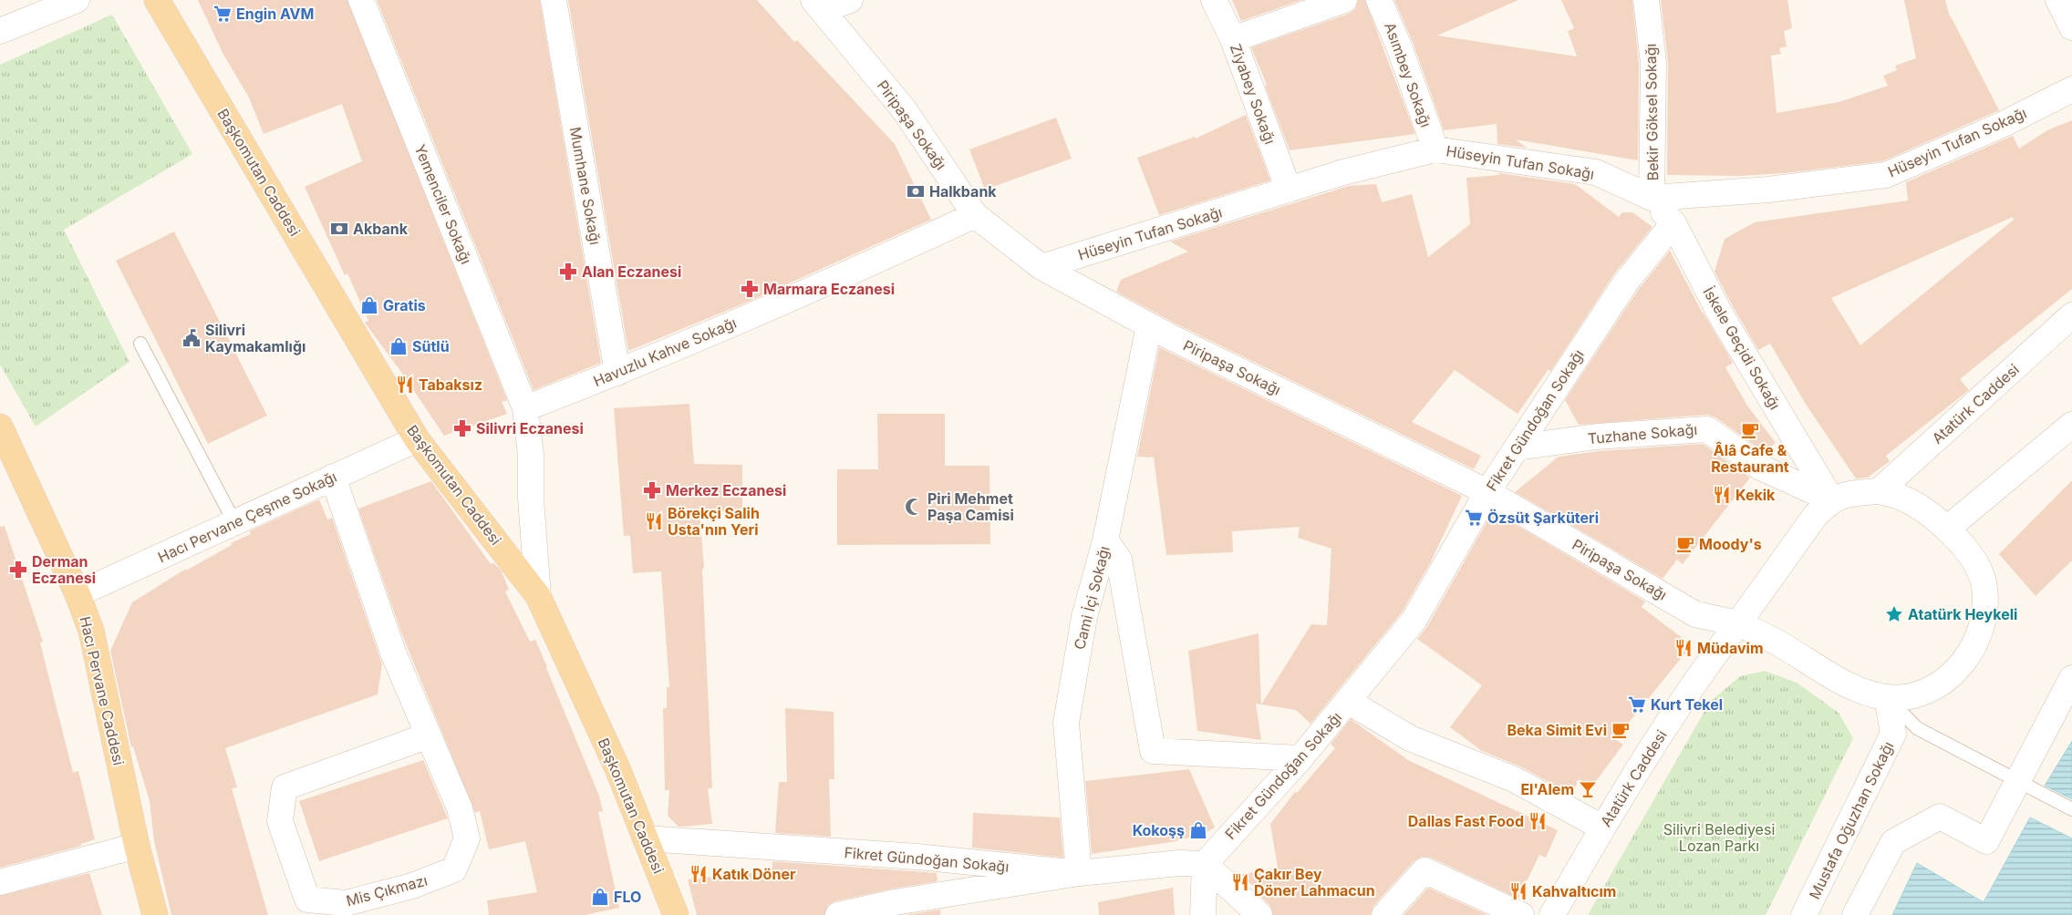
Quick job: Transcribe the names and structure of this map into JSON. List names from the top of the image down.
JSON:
{
  "streets": {
    "main road": ["Başkomutan Caddesi", "Hacı Pervane Caddesi"],
    "street": [
      "Asımbey Sokağı",
      "Ziyabey Sokağı",
      "Bekir Göksel Sokağı",
      "Piripaşa Sokağı",
      "Hüseyin Tufan Sokağı",
      "Mumhane Sokağı",
      "Yemenciler Sokağı",
      "İskele Geçidi Sokağı",
      "Havuzlu Kahve Sokağı",
      "Atatürk Caddesi",
      "Fikret Gündoğan Sokağı",
      "Tuzhane Sokağı",
      "Hacı Pervane Çeşme Sokağı",
      "Cami İçi Sokağı",
      "Mustafa Oğuzhan Sokağı",
      "Mis Çıkmazı"
    ]
  },
  "crossings": [
    ["Asımbey Sokağı", "Hüseyin Tufan Sokağı"],
    ["Ziyabey Sokağı", "Hüseyin Tufan Sokağı"],
    ["Bekir Göksel Sokağı", "Hüseyin Tufan Sokağı"],
    ["Bekir Göksel Sokağı", "İskele Geçidi Sokağı"],
    ["Piripaşa Sokağı", "Hüseyin Tufan Sokağı"],
    ["Piripaşa Sokağı", "İskele Geçidi Sokağı"],
    ["Piripaşa Sokağı", "Havuzlu Kahve Sokağı"],
    ["Piripaşa Sokağı", "Atatürk Caddesi"],
    ["Piripaşa Sokağı", "Fikret Gündoğan Sokağı"],
    ["Piripaşa Sokağı", "Tuzhane Sokağı"],
    ["Piripaşa Sokağı", "Cami İçi Sokağı"],
    ["Piripaşa Sokağı", "Mustafa Oğuzhan Sokağı"],
    ["Hüseyin Tufan Sokağı", "İskele Geçidi Sokağı"],
    ["Başkomutan Caddesi", "Fikret Gündoğan Sokağı"],
    ["Başkomutan Caddesi", "Hacı Pervane Çeşme Sokağı"],
    ["Mumhane Sokağı", "Havuzlu Kahve Sokağı"],
    ["Yemenciler Sokağı", "Havuzlu Kahve Sokağı"],
    ["İskele Geçidi Sokağı", "Atatürk Caddesi"],
    ["İskele Geçidi Sokağı", "Fikret Gündoğan Sokağı"],
    ["İskele Geçidi Sokağı", "Tuzhane Sokağı"],
    ["Atatürk Caddesi", "Tuzhane Sokağı"],
    ["Fikret Gündoğan Sokağı", "Tuzhane Sokağı"],
    ["Fikret Gündoğan Sokağı", "Cami İçi Sokağı"],
    ["Hacı Pervane Çeşme Sokağı", "Hacı Pervane Caddesi"],
    ["Hacı Pervane Çeşme Sokağı", "Mis Çıkmazı"]
  ],
  "parks": ["Silivri Belediyesi Lozan Parkı"],
  "places": {
    "supermarket": ["Engin AVM", "Özsüt Şarküteri", "Kurt Tekel"],
    "bank": ["Halkbank", "Akbank"],
    "pharmacy": [
      "Alan Eczanesi",
      "Marmara Eczanesi",
      "Silivri Eczanesi",
      "Merkez Eczanesi",
      "Derman Eczanesi"
    ],
    "shop": [
      "Gratis",
      "Sütlü",
      "Kokoşş",
      "FLO"
    ],
    "public building": ["Silivri Kaymakamlığı"],
    "restaurant": [
      "Tabaksız",
      "Kekik",
      "Börekçi Salih Usta'nın Yeri",
      "Müdavim",
      "Dallas Fast Food",
      "Katık Döner",
      "Çakır Bey Döner Lahmacun",
      "Kahvaltıcım"
    ],
    "cafe": ["Âlâ Cafe & Restaurant", "Moody's", "Beka Simit Evi"],
    "mosque": ["Piri Mehmet Paşa Camisi"],
    "place": ["Atatürk Heykeli"],
    "bar": ["El'Alem"]
  }
}
